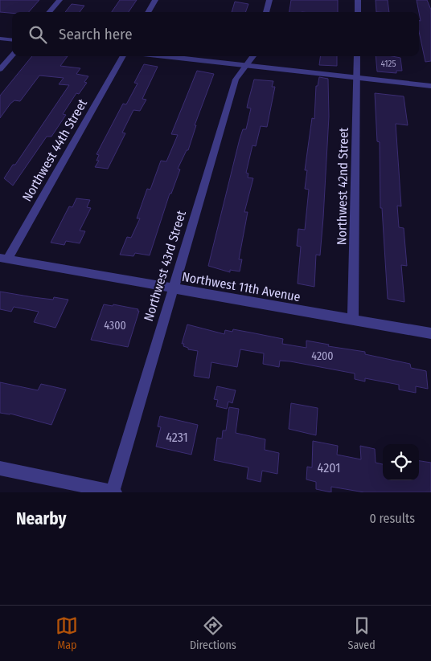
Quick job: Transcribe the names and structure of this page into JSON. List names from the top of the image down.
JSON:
{
  "streets": {
    "street": [
      "Northwest 44th Street",
      "Northwest 42nd Street",
      "Northwest 43rd Street",
      "Northwest 11th Avenue"
    ]
  },
  "crossings": [
    ["Northwest 44th Street", "Northwest 11th Avenue"],
    ["Northwest 42nd Street", "Northwest 11th Avenue"],
    ["Northwest 43rd Street", "Northwest 11th Avenue"]
  ],
  "house_numbers": [
    "4125",
    "4300",
    "4200",
    "4231",
    "4201"
  ],
  "page": {
    "search": "Search here",
    "heading": ["Nearby", "0 results"],
    "nav": ["Map", "Directions", "Saved"]
  }
}
